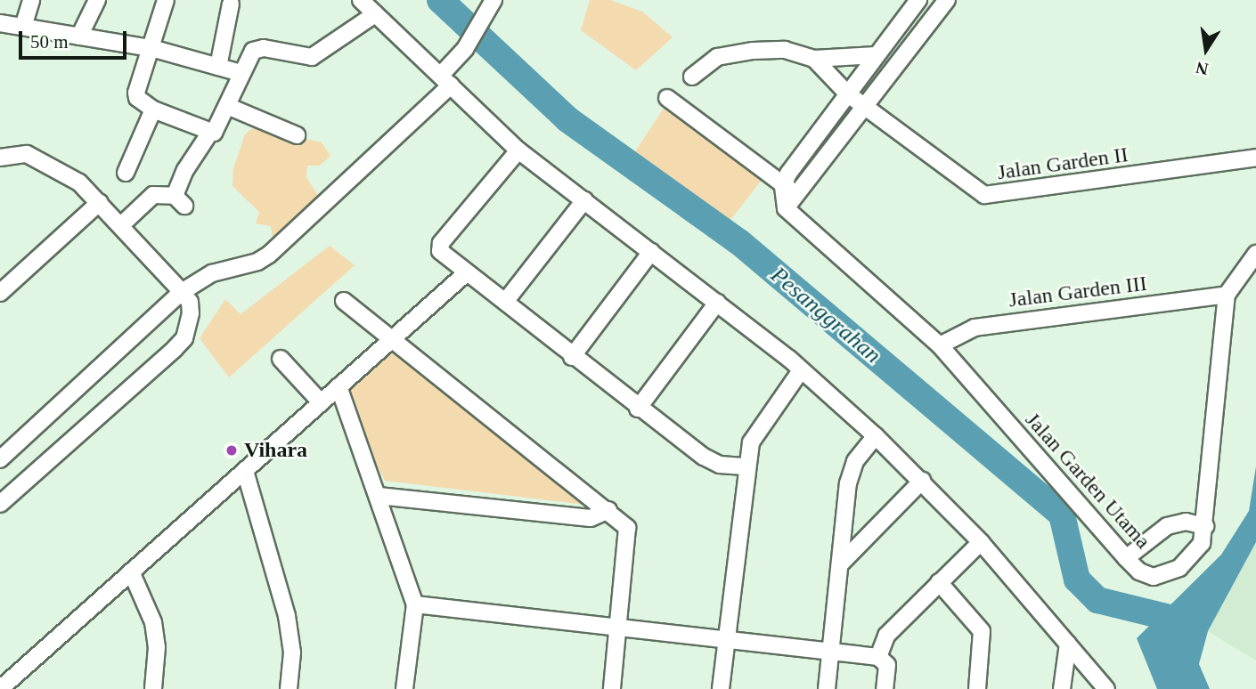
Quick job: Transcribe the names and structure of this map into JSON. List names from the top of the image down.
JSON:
{
  "streets": {
    "street": ["Jalan Garden II", "Jalan Garden III", "Jalan Garden Utama"]
  },
  "crossings": [
    ["Jalan Garden III", "Jalan Garden Utama"]
  ],
  "water": ["Pesanggrahan"],
  "places": ["Vihara"],
  "scale_bar": "50 m",
  "north": "bottom"
}
